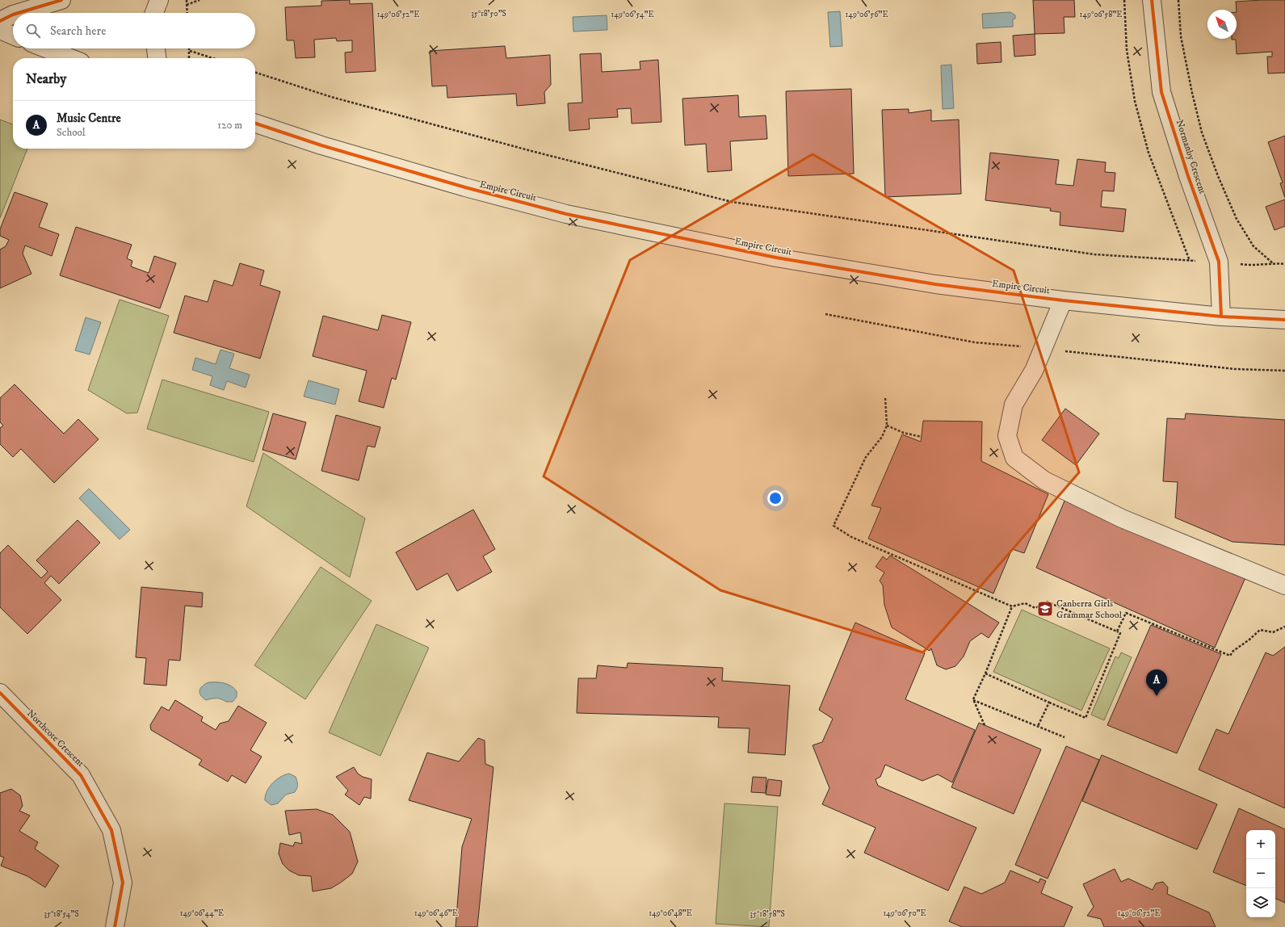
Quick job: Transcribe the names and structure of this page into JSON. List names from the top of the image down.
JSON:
{
  "streets": {
    "street": ["Normanby Crescent", "Empire Circuit", "Northcote Crescent"]
  },
  "crossings": [
    ["Normanby Crescent", "Empire Circuit"]
  ],
  "places": {
    "school or university": ["Canberra Girls Grammar School"]
  },
  "north": "top left",
  "page": {
    "search": "Search here",
    "heading": "Nearby",
    "list": [
      {
        "mark": "A",
        "name": "Music Centre",
        "note": "School",
        "value": "120 m"
      }
    ],
    "pins": "A",
    "map_buttons": ["+", "−"]
  },
  "coordinates": [
    "35°18'50\"S",
    "149°06'56\"E",
    "149°06'52\"E",
    "149°06'54\"E",
    "149°06'58\"E",
    "149°06'44\"E",
    "149°06'46\"E",
    "149°06'48\"E",
    "149°06'50\"E",
    "35°18'54\"S",
    "35°18'58\"S"
  ]
}
